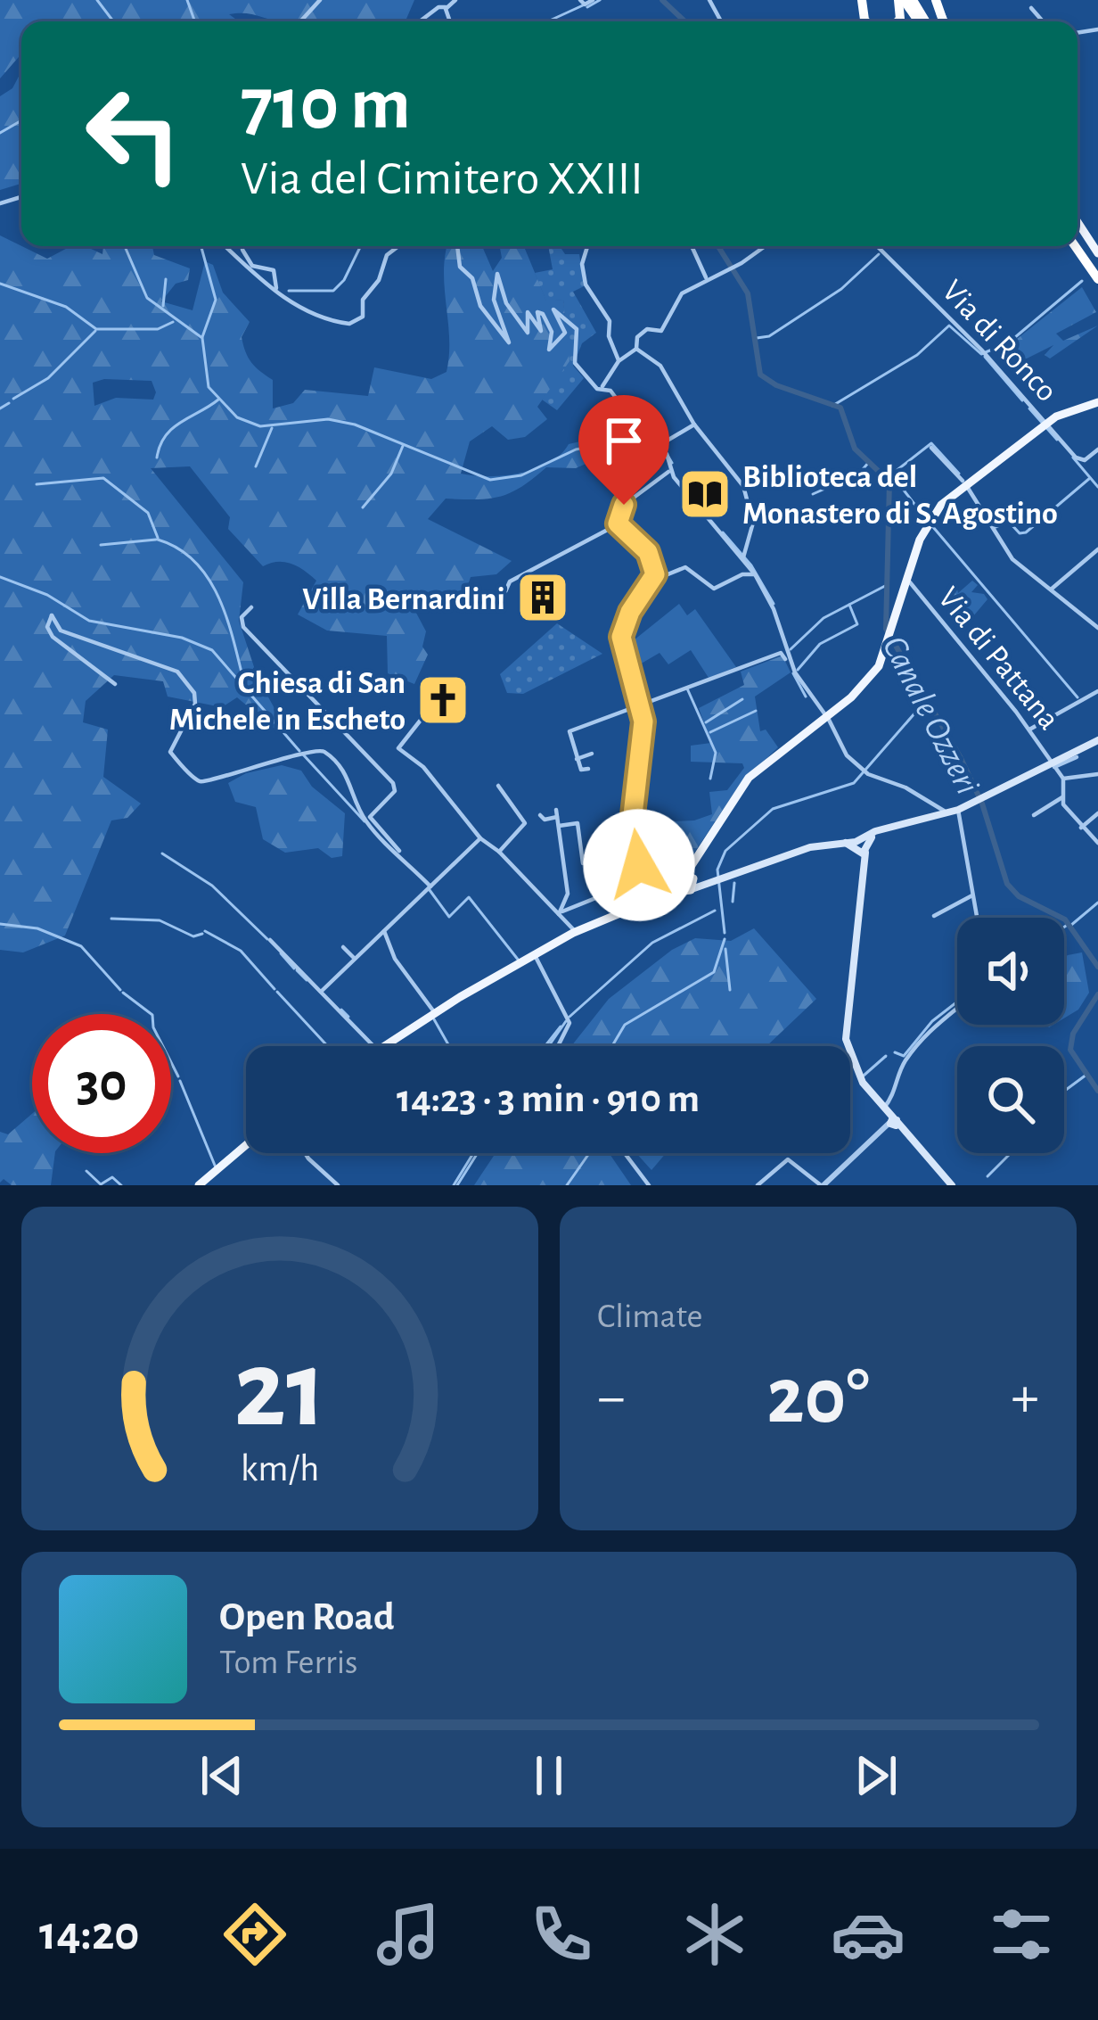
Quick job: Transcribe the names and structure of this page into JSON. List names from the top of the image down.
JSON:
{
  "streets": {
    "street": ["Via di Ronco", "Via di Pattana"]
  },
  "water": ["Canale Ozzeri"],
  "places": {
    "library": ["Biblioteca del Monastero di S. Agostino"],
    "building": ["Villa Bernardini"],
    "church": ["Chiesa di San Michele in Escheto"]
  },
  "page": {
    "turn": ["710 m", "Via del Cimitero XXIII"],
    "limit": "30",
    "trip": "14:23 · 3 min · 910 m",
    "tile": "Climate",
    "heat": ["−", "20°", "+"],
    "song": ["Open Road", "Tom Ferris"],
    "tabs": "14:20",
    "gauge": ["21", "km/h"]
  }
}
